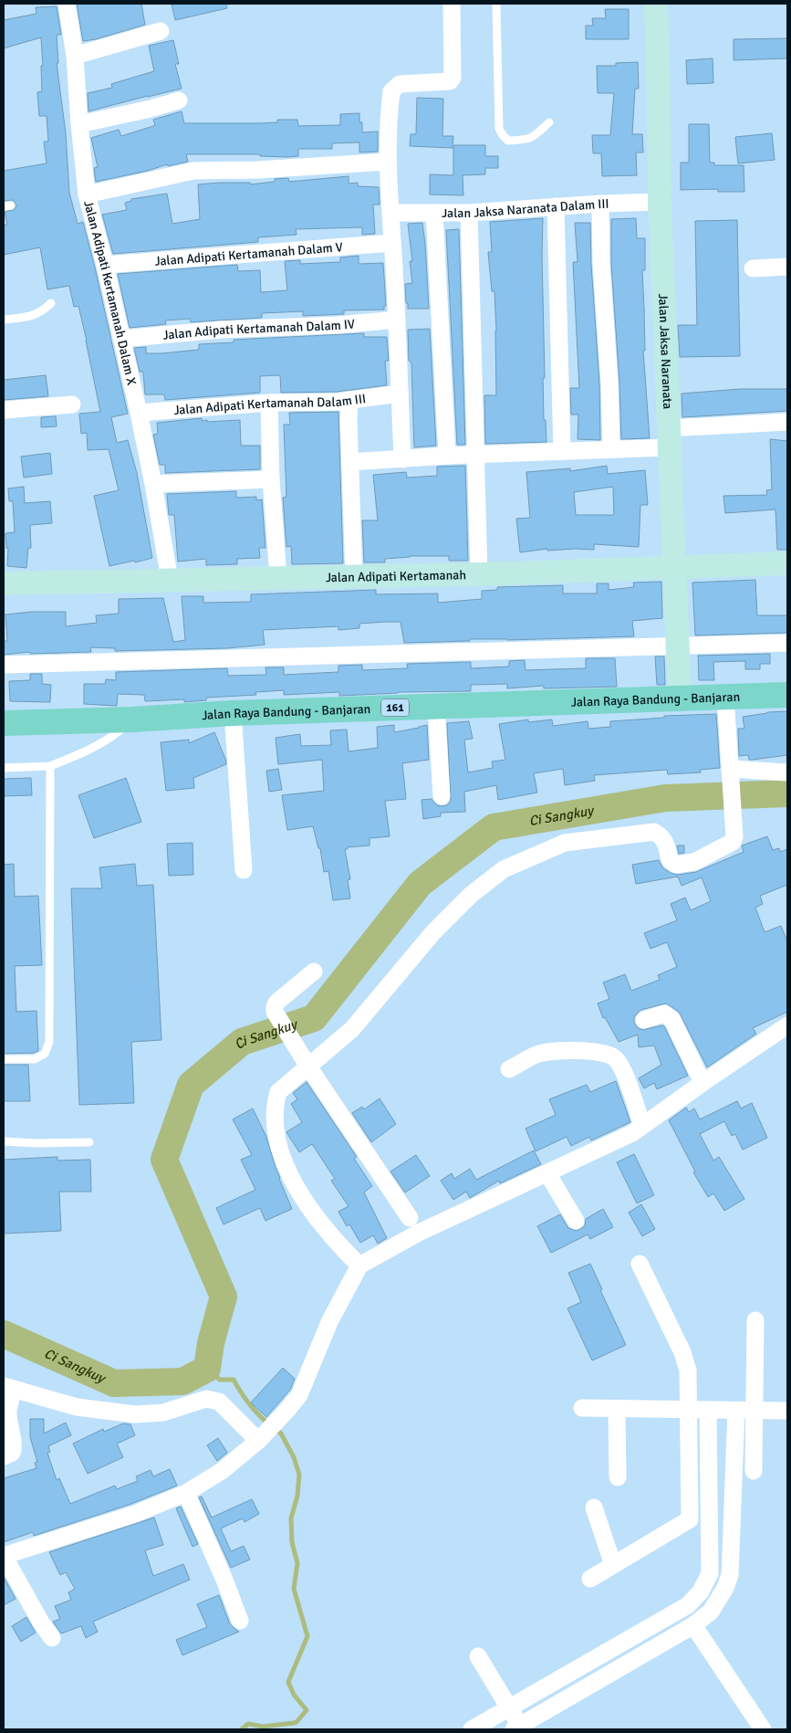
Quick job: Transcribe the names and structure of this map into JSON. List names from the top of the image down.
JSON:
{
  "streets": {
    "main road": [
      "Jalan Jaksa Naranata",
      "Jalan Adipati Kertamanah",
      "Jalan Raya Bandung - Banjaran",
      "161"
    ],
    "street": [
      "Jalan Jaksa Naranata Dalam III",
      "Jalan Adipati Kertamanah Dalam V",
      "Jalan Adipati Kertamanah Dalam X",
      "Jalan Adipati Kertamanah Dalam IV",
      "Jalan Adipati Kertamanah Dalam III"
    ]
  },
  "crossings": [
    ["Jalan Jaksa Naranata Dalam III", "Jalan Jaksa Naranata"],
    ["Jalan Adipati Kertamanah Dalam V", "Jalan Adipati Kertamanah Dalam X"],
    ["Jalan Adipati Kertamanah Dalam X", "Jalan Adipati Kertamanah Dalam IV"],
    ["Jalan Adipati Kertamanah Dalam X", "Jalan Adipati Kertamanah Dalam III"],
    ["Jalan Adipati Kertamanah Dalam X", "Jalan Adipati Kertamanah"],
    ["Jalan Jaksa Naranata", "Jalan Adipati Kertamanah"],
    ["Jalan Jaksa Naranata", "Jalan Raya Bandung - Banjaran"]
  ],
  "water": ["Ci Sangkuy"]
}
